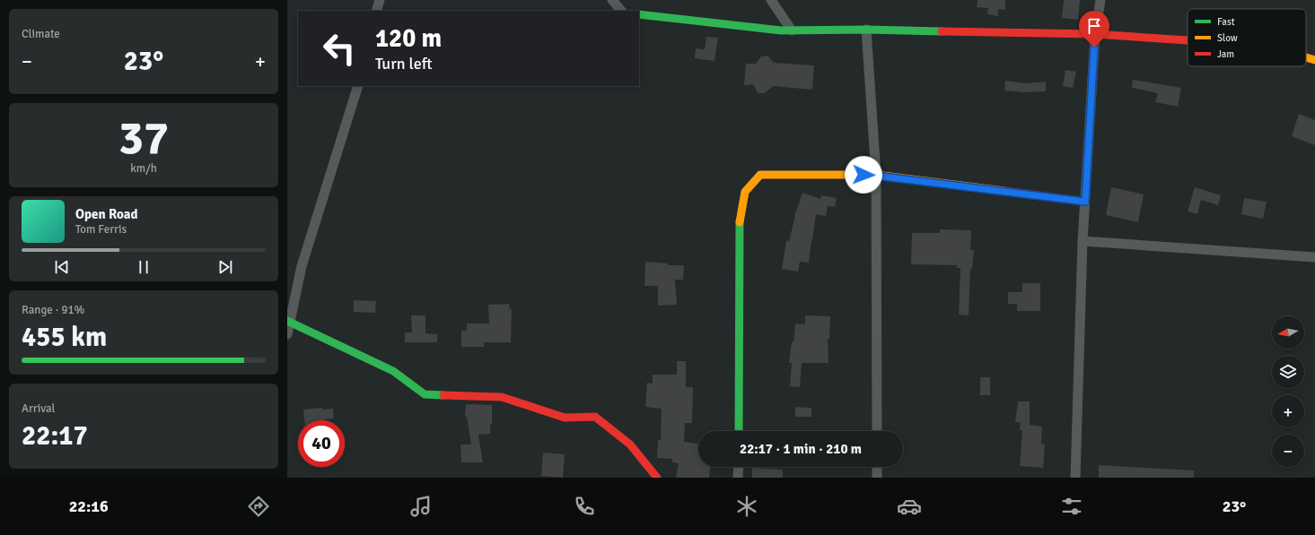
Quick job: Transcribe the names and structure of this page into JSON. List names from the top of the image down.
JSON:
{
  "legend": ["Fast", "Slow", "Jam"],
  "north": "left",
  "page": {
    "tile": [
      "Climate",
      ["37", "km/h"],
      ["Range · 91%", "455 km"],
      ["Arrival", "22:17"]
    ],
    "turn": ["120 m", "Turn left"],
    "heat": ["−", "23°", "+"],
    "song": ["Open Road", "Tom Ferris"],
    "map_buttons": ["+", "−"],
    "limit": "40",
    "trip": "22:17 · 1 min · 210 m",
    "tabs": ["22:16", "23°"]
  }
}
